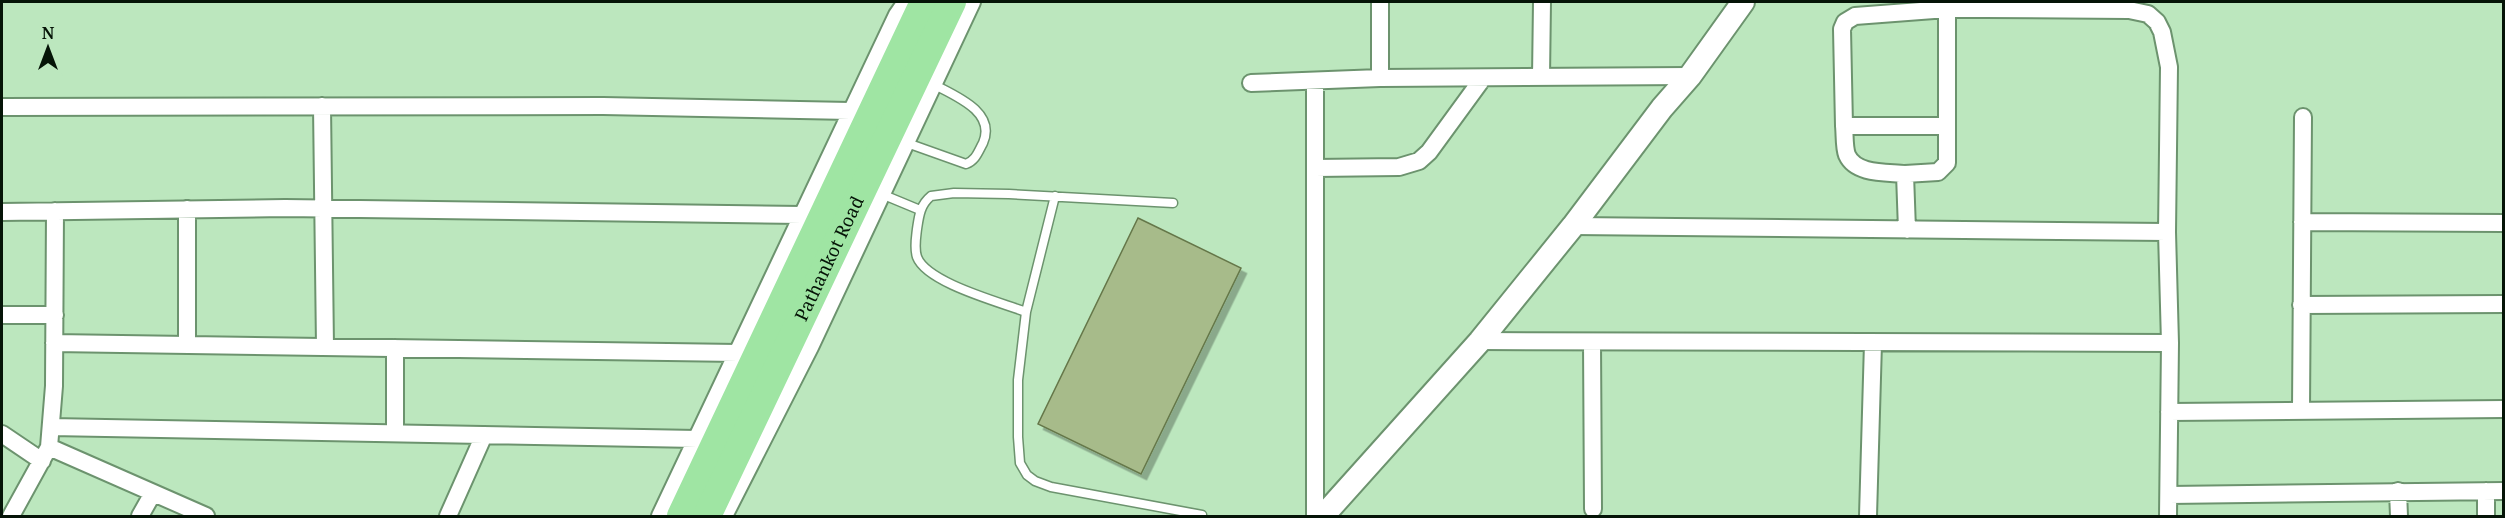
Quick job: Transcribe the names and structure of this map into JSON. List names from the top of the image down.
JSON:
{
  "streets": {
    "highway": ["Pathankot Road"]
  },
  "north": "top"
}
